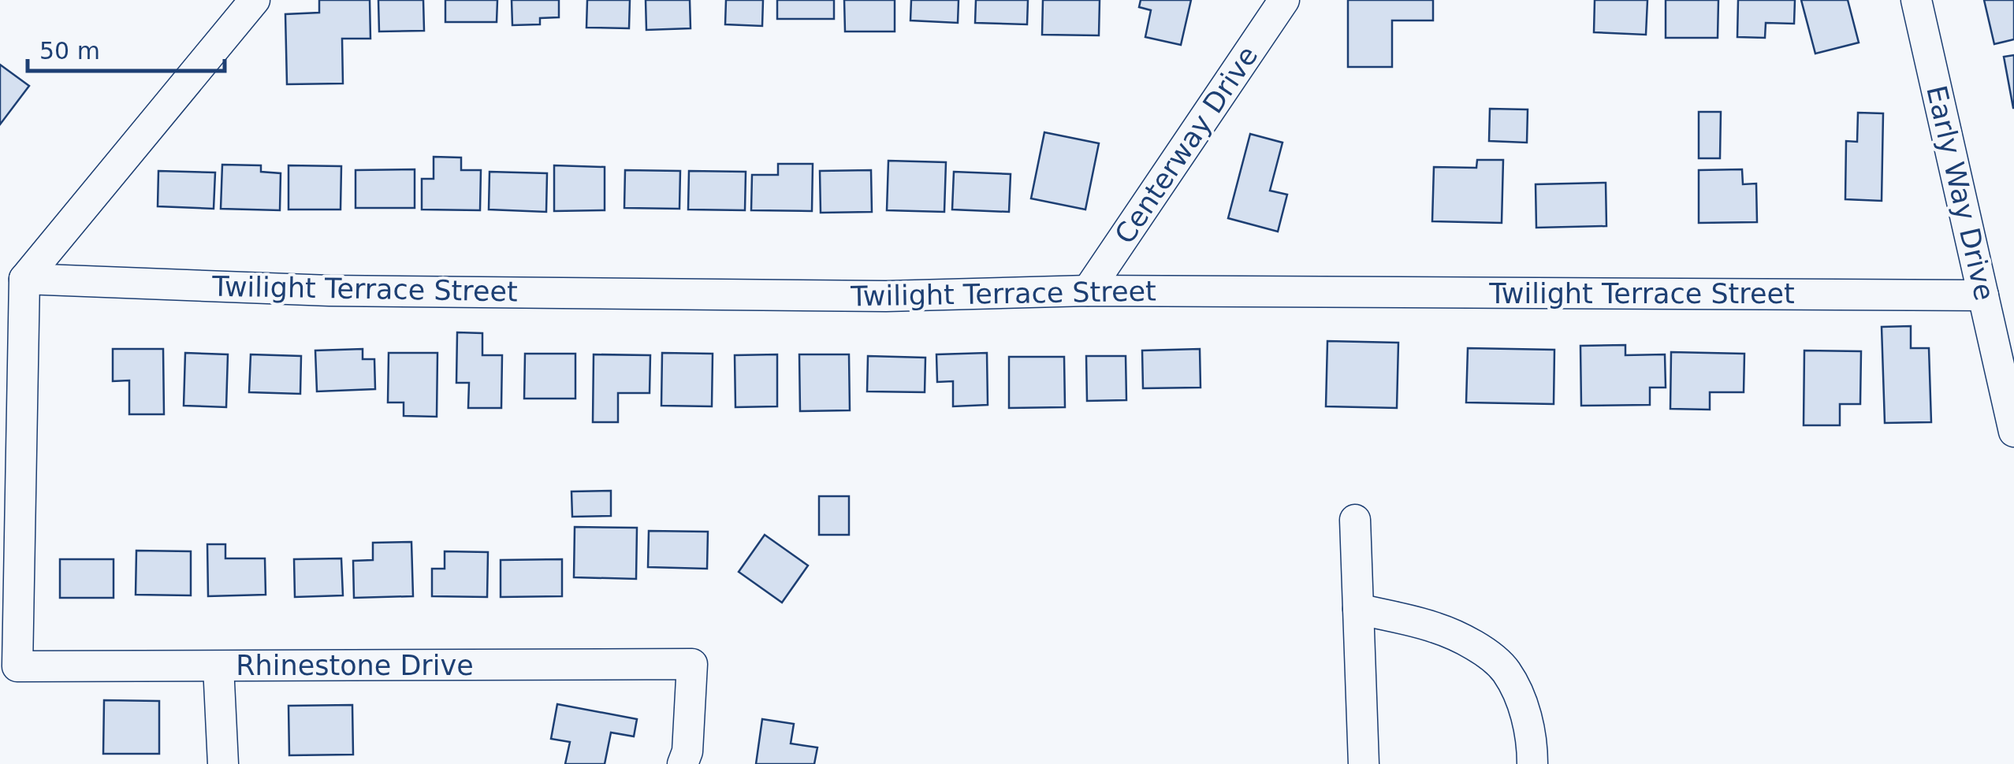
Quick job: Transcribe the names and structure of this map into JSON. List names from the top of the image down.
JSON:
{
  "streets": {
    "street": [
      "Centerway Drive",
      "Early Way Drive",
      "Twilight Terrace Street",
      "Rhinestone Drive"
    ]
  },
  "crossings": [
    ["Centerway Drive", "Twilight Terrace Street"],
    ["Early Way Drive", "Twilight Terrace Street"],
    ["Twilight Terrace Street", "Rhinestone Drive"]
  ],
  "scale_bar": "50 m"
}
